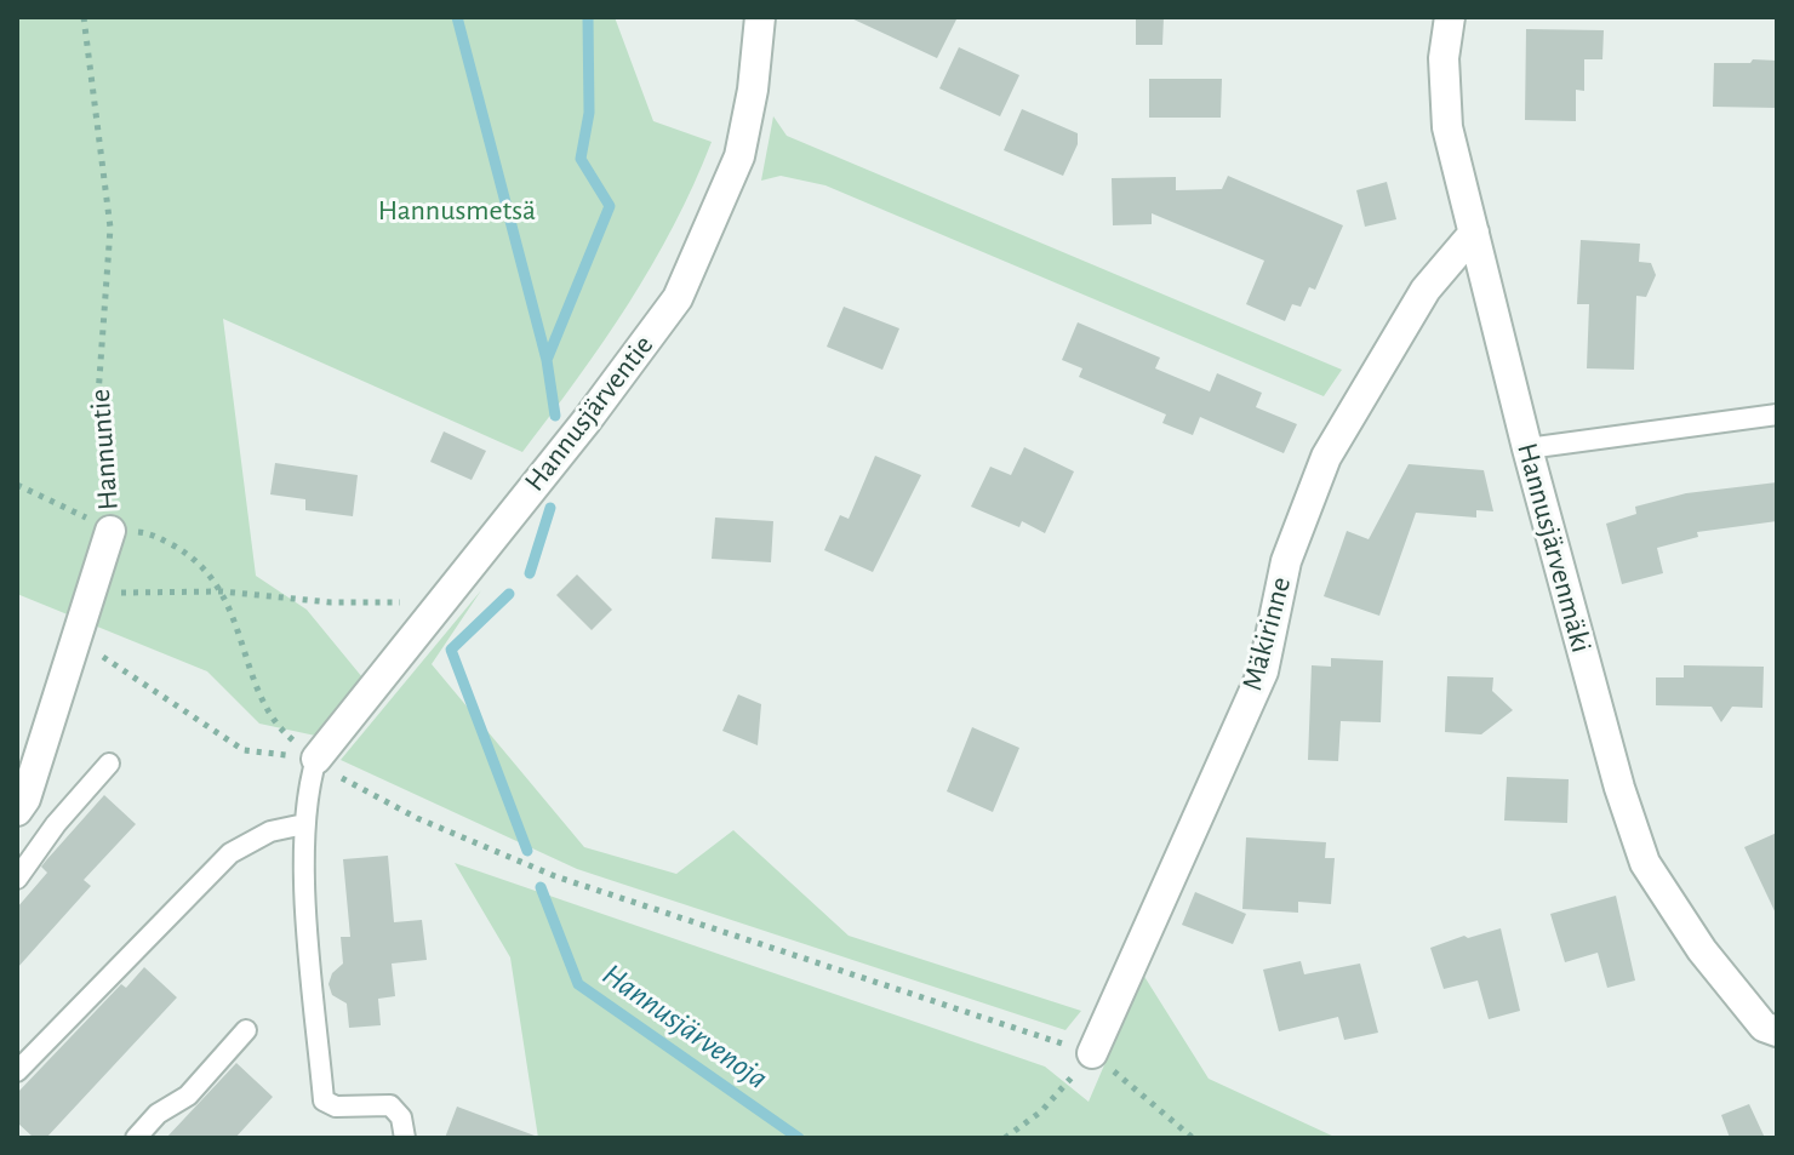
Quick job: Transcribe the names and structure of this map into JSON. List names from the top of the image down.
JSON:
{
  "streets": {
    "street": [
      "Hannusjärventie",
      "Hannuntie",
      "Hannusjärvenmäki",
      "Mäkirinne"
    ]
  },
  "crossings": [
    ["Hannusjärvenmäki", "Mäkirinne"]
  ],
  "water": ["Hannusjärvenoja"],
  "parks": ["Hannusmetsä"]
}
